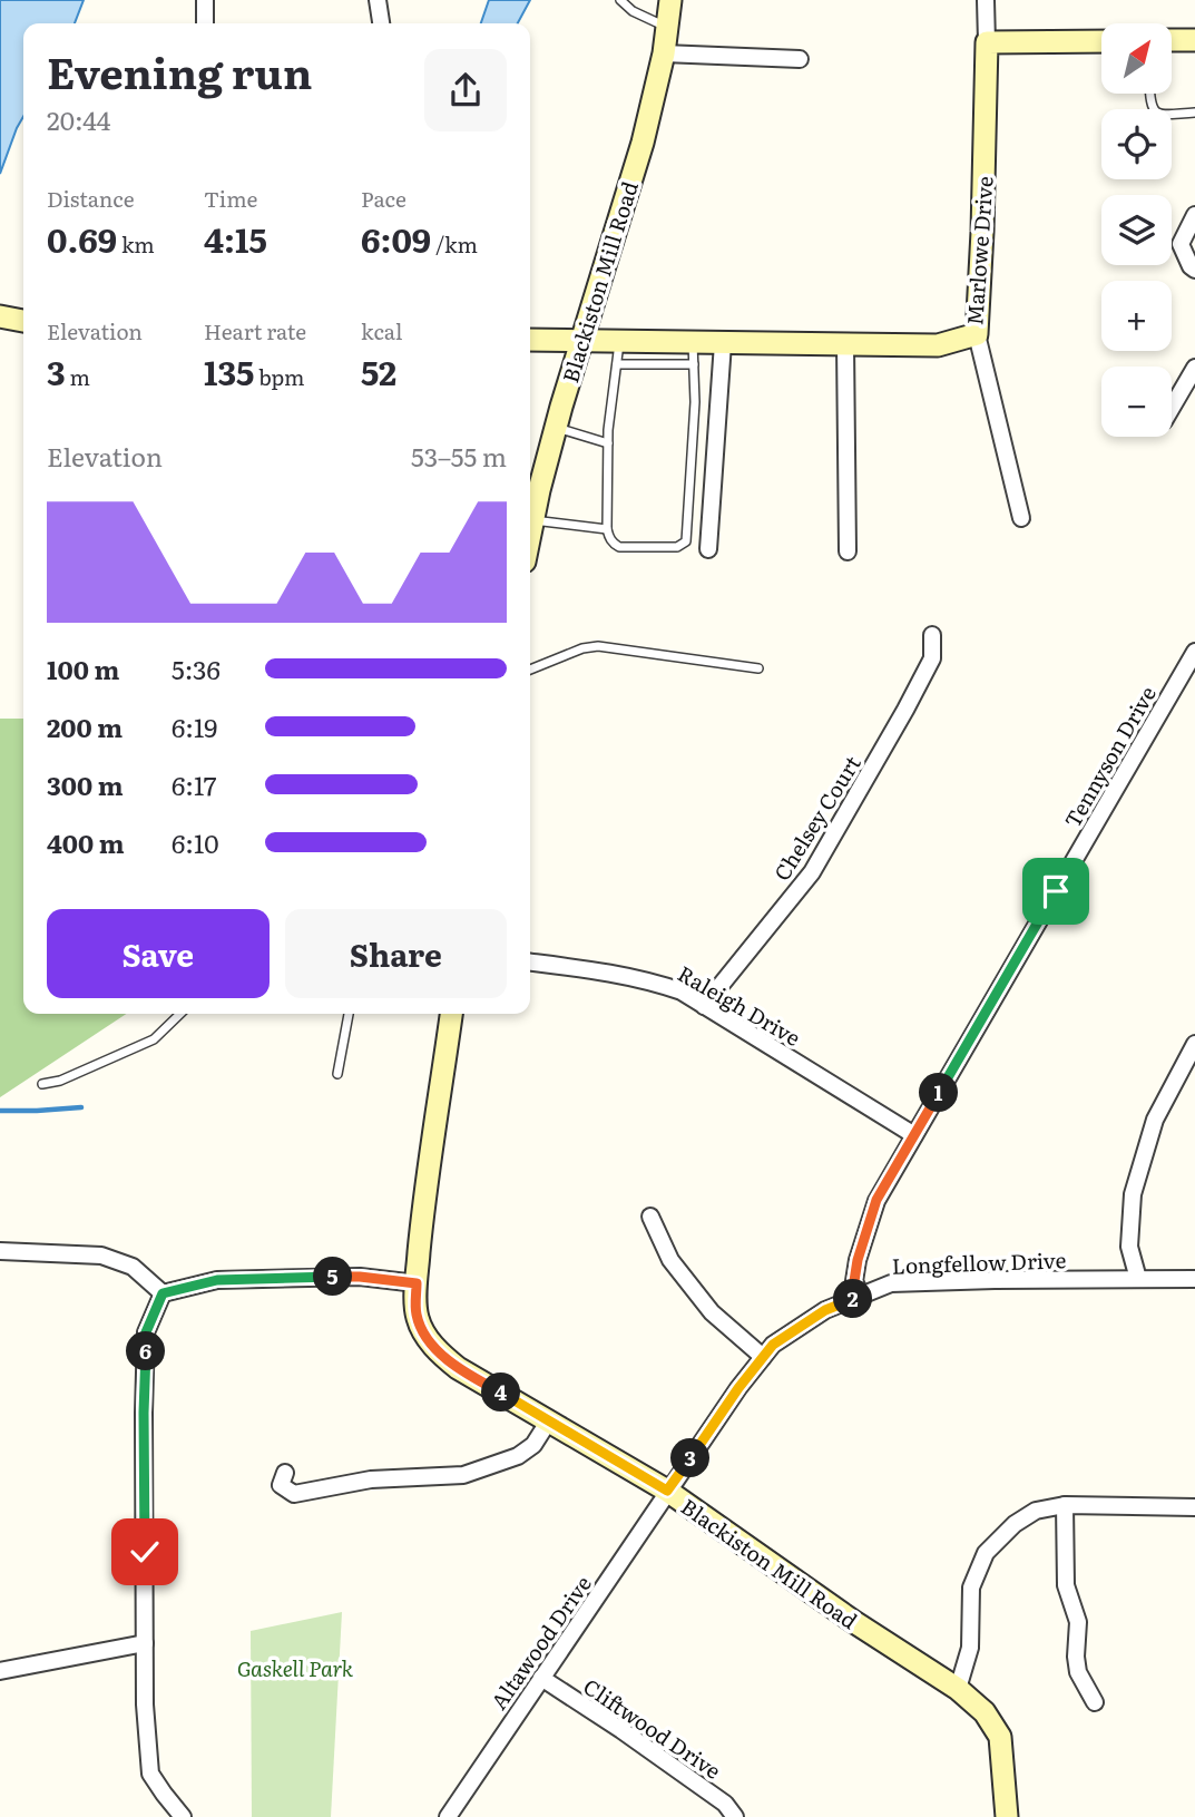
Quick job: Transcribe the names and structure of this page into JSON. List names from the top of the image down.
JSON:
{
  "streets": {
    "main road": ["Marlowe Drive", "Blackiston Mill Road"],
    "street": [
      "Tennyson Drive",
      "Chelsey Court",
      "Raleigh Drive",
      "Longfellow Drive",
      "Altawood Drive",
      "Cliftwood Drive"
    ]
  },
  "crossings": [
    ["Marlowe Drive", "Blackiston Mill Road"],
    ["Blackiston Mill Road", "Longfellow Drive"],
    ["Blackiston Mill Road", "Altawood Drive"],
    ["Tennyson Drive", "Raleigh Drive"],
    ["Tennyson Drive", "Longfellow Drive"],
    ["Chelsey Court", "Raleigh Drive"],
    ["Longfellow Drive", "Altawood Drive"],
    ["Altawood Drive", "Cliftwood Drive"]
  ],
  "parks": ["Gaskell Park"],
  "north": "top right",
  "page": {
    "map_buttons": ["+", "−"],
    "heading": ["Evening run", "20:44"],
    "stats": [
      ["Distance", "0.69 km"],
      ["Time", "4:15"],
      ["Pace", "6:09 /km"],
      ["Elevation", "3 m"],
      ["Heart rate", "135 bpm"],
      ["kcal", "52"]
    ],
    "chart": ["Elevation", "53–55 m"],
    "list": [
      {
        "name": "100 m",
        "note": "5:36"
      },
      {
        "name": "200 m",
        "note": "6:19"
      },
      {
        "name": "300 m",
        "note": "6:17"
      },
      {
        "name": "400 m",
        "note": "6:10"
      }
    ],
    "buttons": ["Save", "Share"],
    "pins": [
      "1",
      "5",
      "2",
      "6",
      "4",
      "3"
    ]
  }
}
